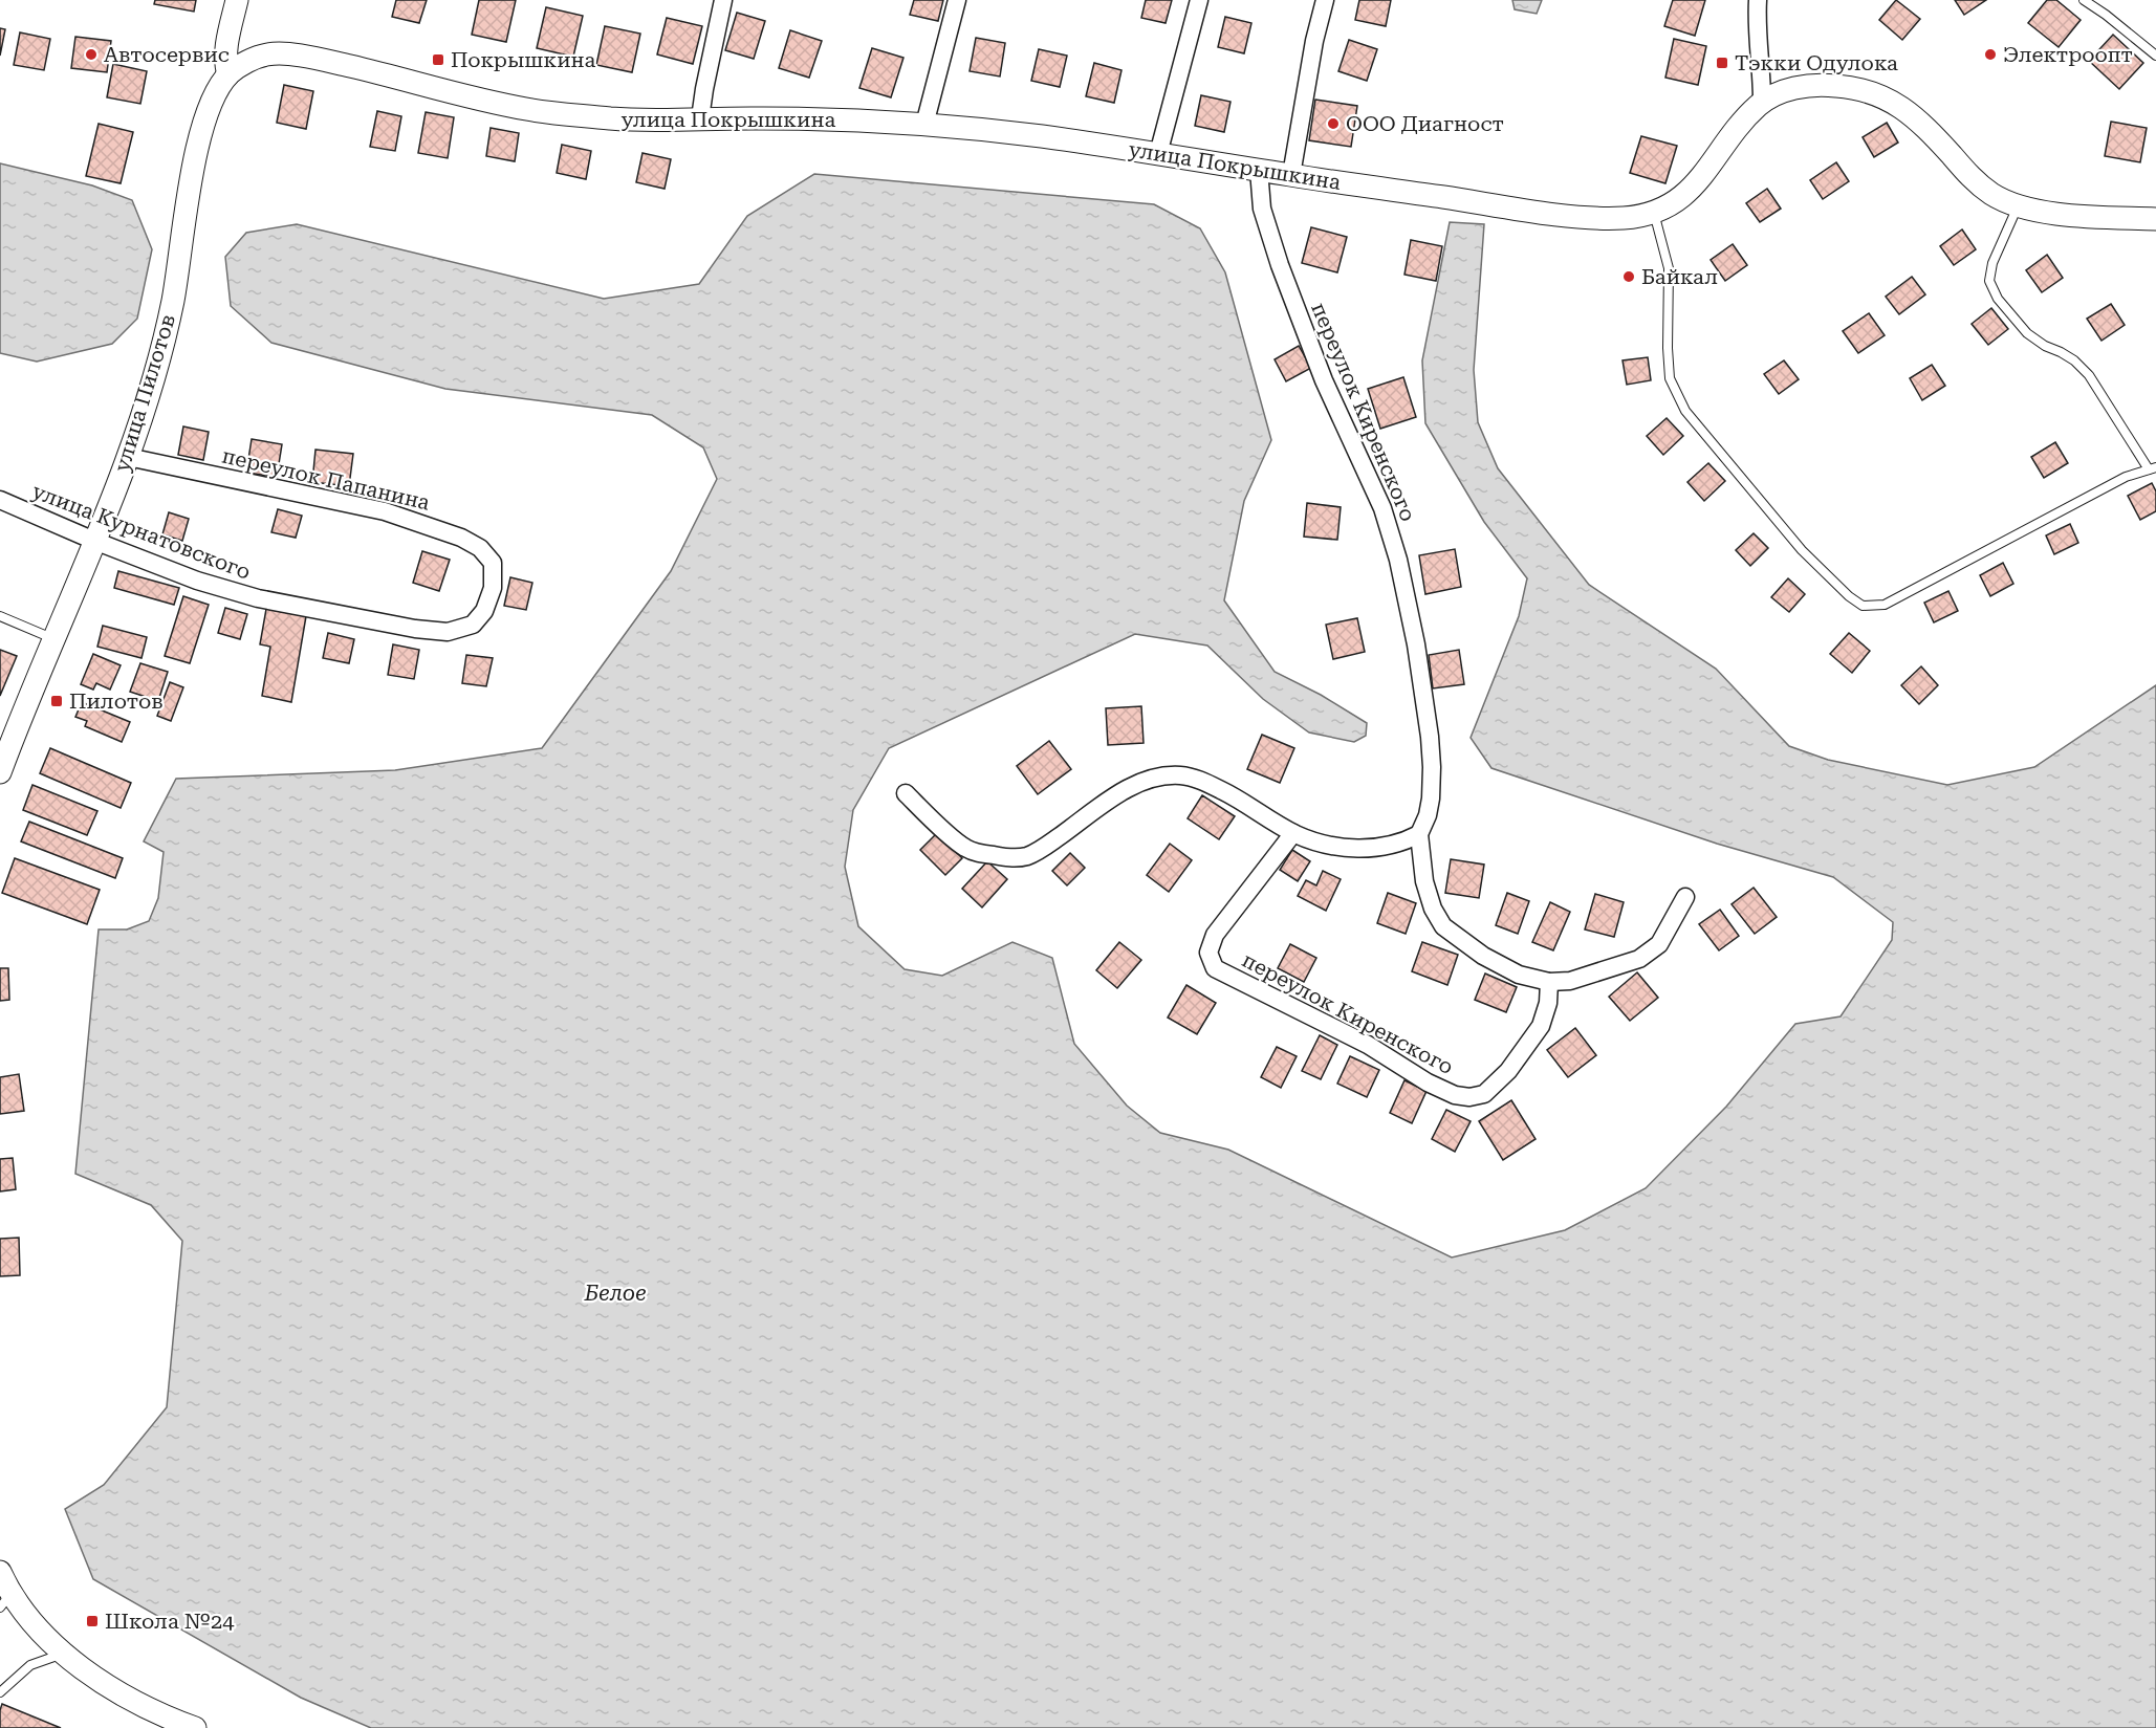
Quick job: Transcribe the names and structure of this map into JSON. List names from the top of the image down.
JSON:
{
  "streets": {
    "street": [
      "улица Покрышкина",
      "улица Пилотов",
      "переулок Киренского",
      "переулок Папанина",
      "улица Курнатовского"
    ]
  },
  "crossings": [
    ["улица Покрышкина", "улица Пилотов"],
    ["улица Покрышкина", "переулок Киренского"],
    ["улица Пилотов", "переулок Папанина"],
    ["улица Пилотов", "улица Курнатовского"],
    ["переулок Папанина", "улица Курнатовского"]
  ],
  "water": ["Белое"],
  "places": {
    "other": [
      "Автосервис",
      "Электроопт",
      "ООО Диагност",
      "Байкал"
    ],
    "transit": [
      "Покрышкина",
      "Тэкки Одулока",
      "Пилотов",
      "Школа №24"
    ]
  }
}
